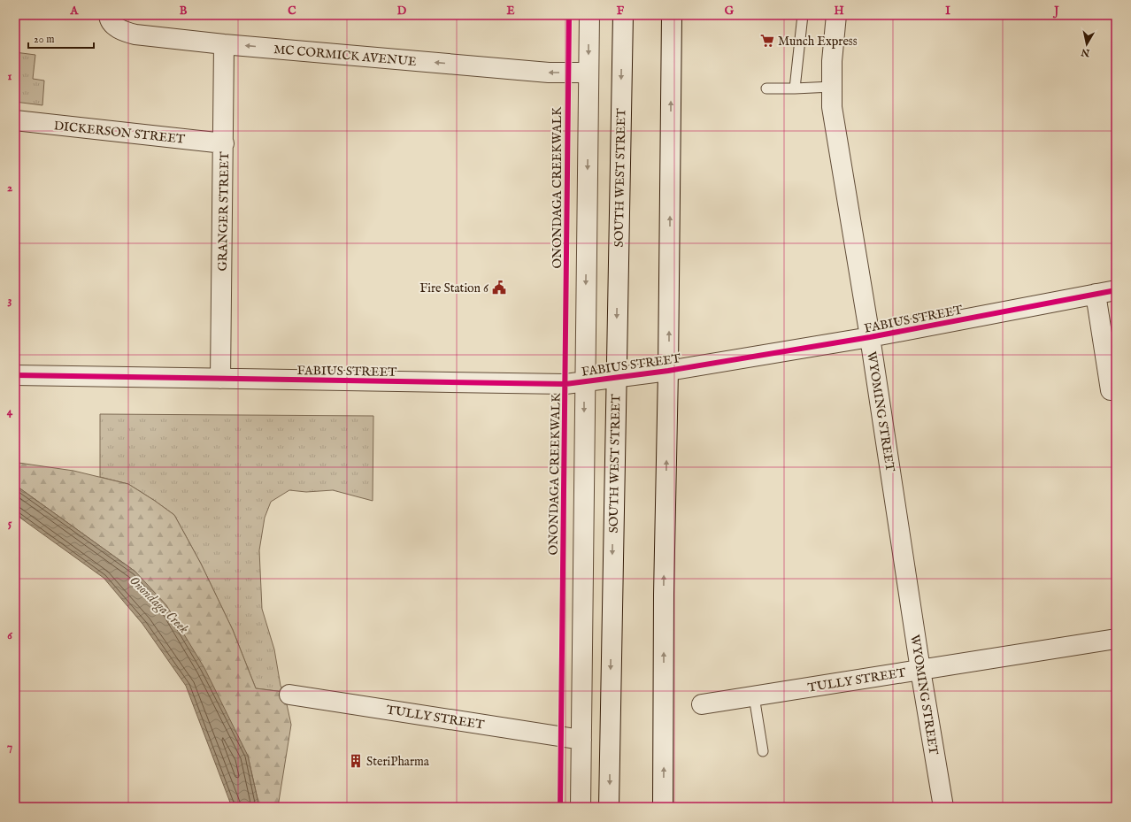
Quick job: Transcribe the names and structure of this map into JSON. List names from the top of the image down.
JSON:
{
  "streets": {
    "street": [
      "MC CORMICK AVENUE",
      "DICKERSON STREET",
      "SOUTH WEST STREET",
      "GRANGER STREET",
      "FABIUS STREET",
      "WYOMING STREET",
      "TULLY STREET"
    ],
    "cycle path": ["ONONDAGA CREEKWALK"]
  },
  "crossings": [
    ["MC CORMICK AVENUE", "GRANGER STREET"],
    ["DICKERSON STREET", "GRANGER STREET"],
    ["SOUTH WEST STREET", "FABIUS STREET"],
    ["GRANGER STREET", "FABIUS STREET"],
    ["FABIUS STREET", "WYOMING STREET"],
    ["WYOMING STREET", "TULLY STREET"]
  ],
  "one_way": ["MC CORMICK AVENUE"],
  "water": ["Onondaga Creek"],
  "places": {
    "supermarket": ["Munch Express"],
    "public building": ["Fire Station 6"],
    "building": ["SteriPharma"]
  },
  "scale_bar": "20 m",
  "north": "bottom",
  "grid": {
    "columns": [
      "A",
      "B",
      "C",
      "D",
      "E",
      "F",
      "G",
      "H",
      "I",
      "J"
    ],
    "rows": [
      "1",
      "2",
      "3",
      "4",
      "5",
      "6",
      "7"
    ]
  }
}
